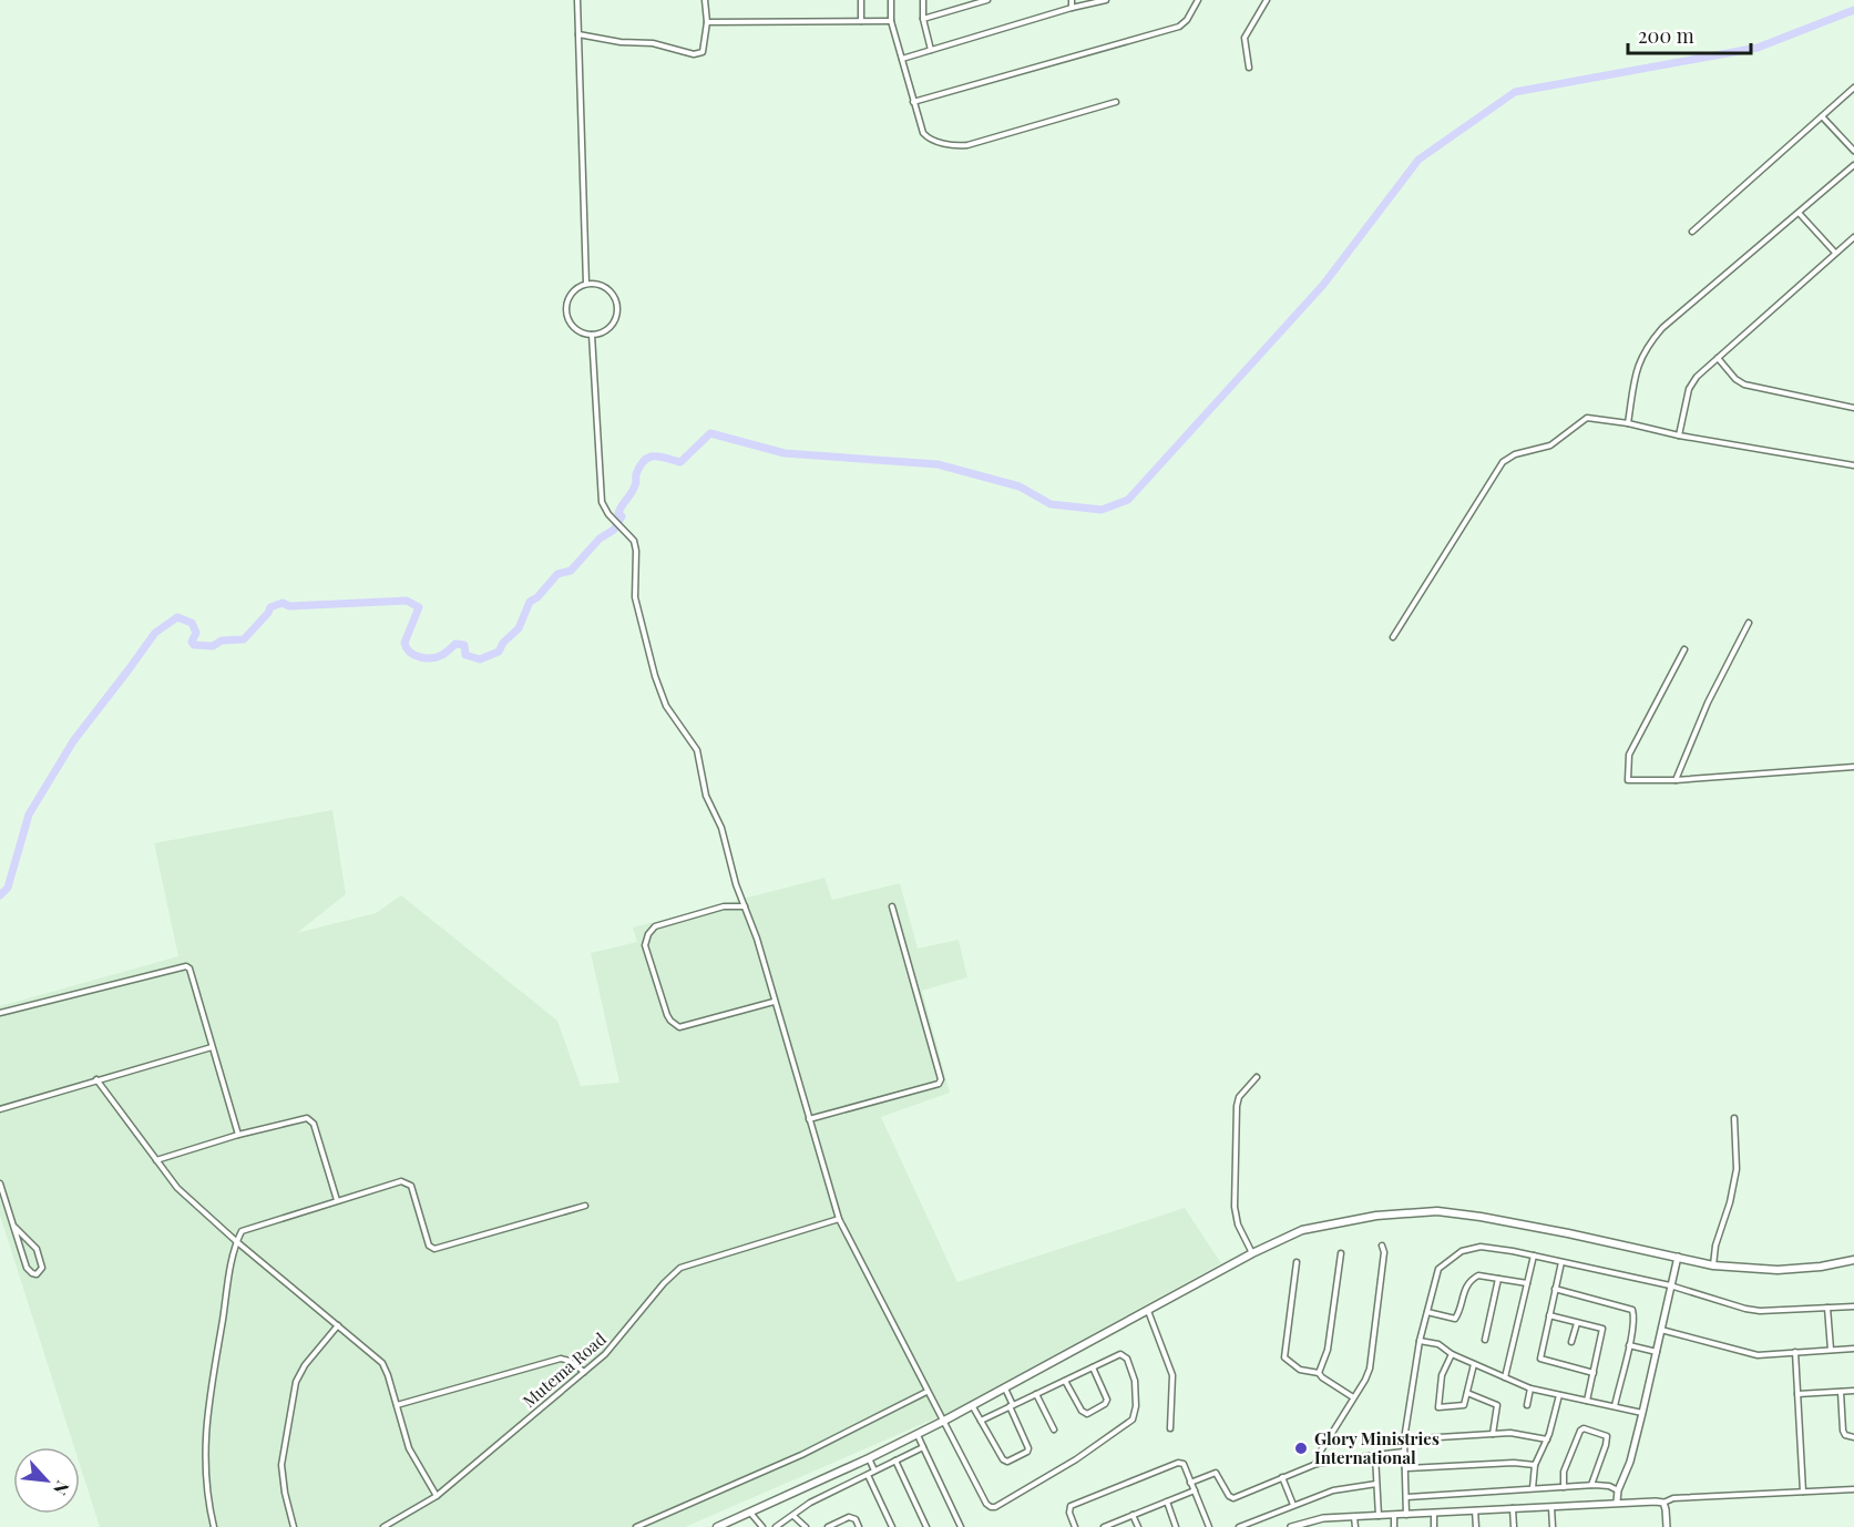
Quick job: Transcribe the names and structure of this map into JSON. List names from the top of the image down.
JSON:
{
  "streets": {
    "street": ["Mutema Road"]
  },
  "places": ["Glory Ministries International"],
  "scale_bar": "200 m",
  "north": "bottom right"
}
